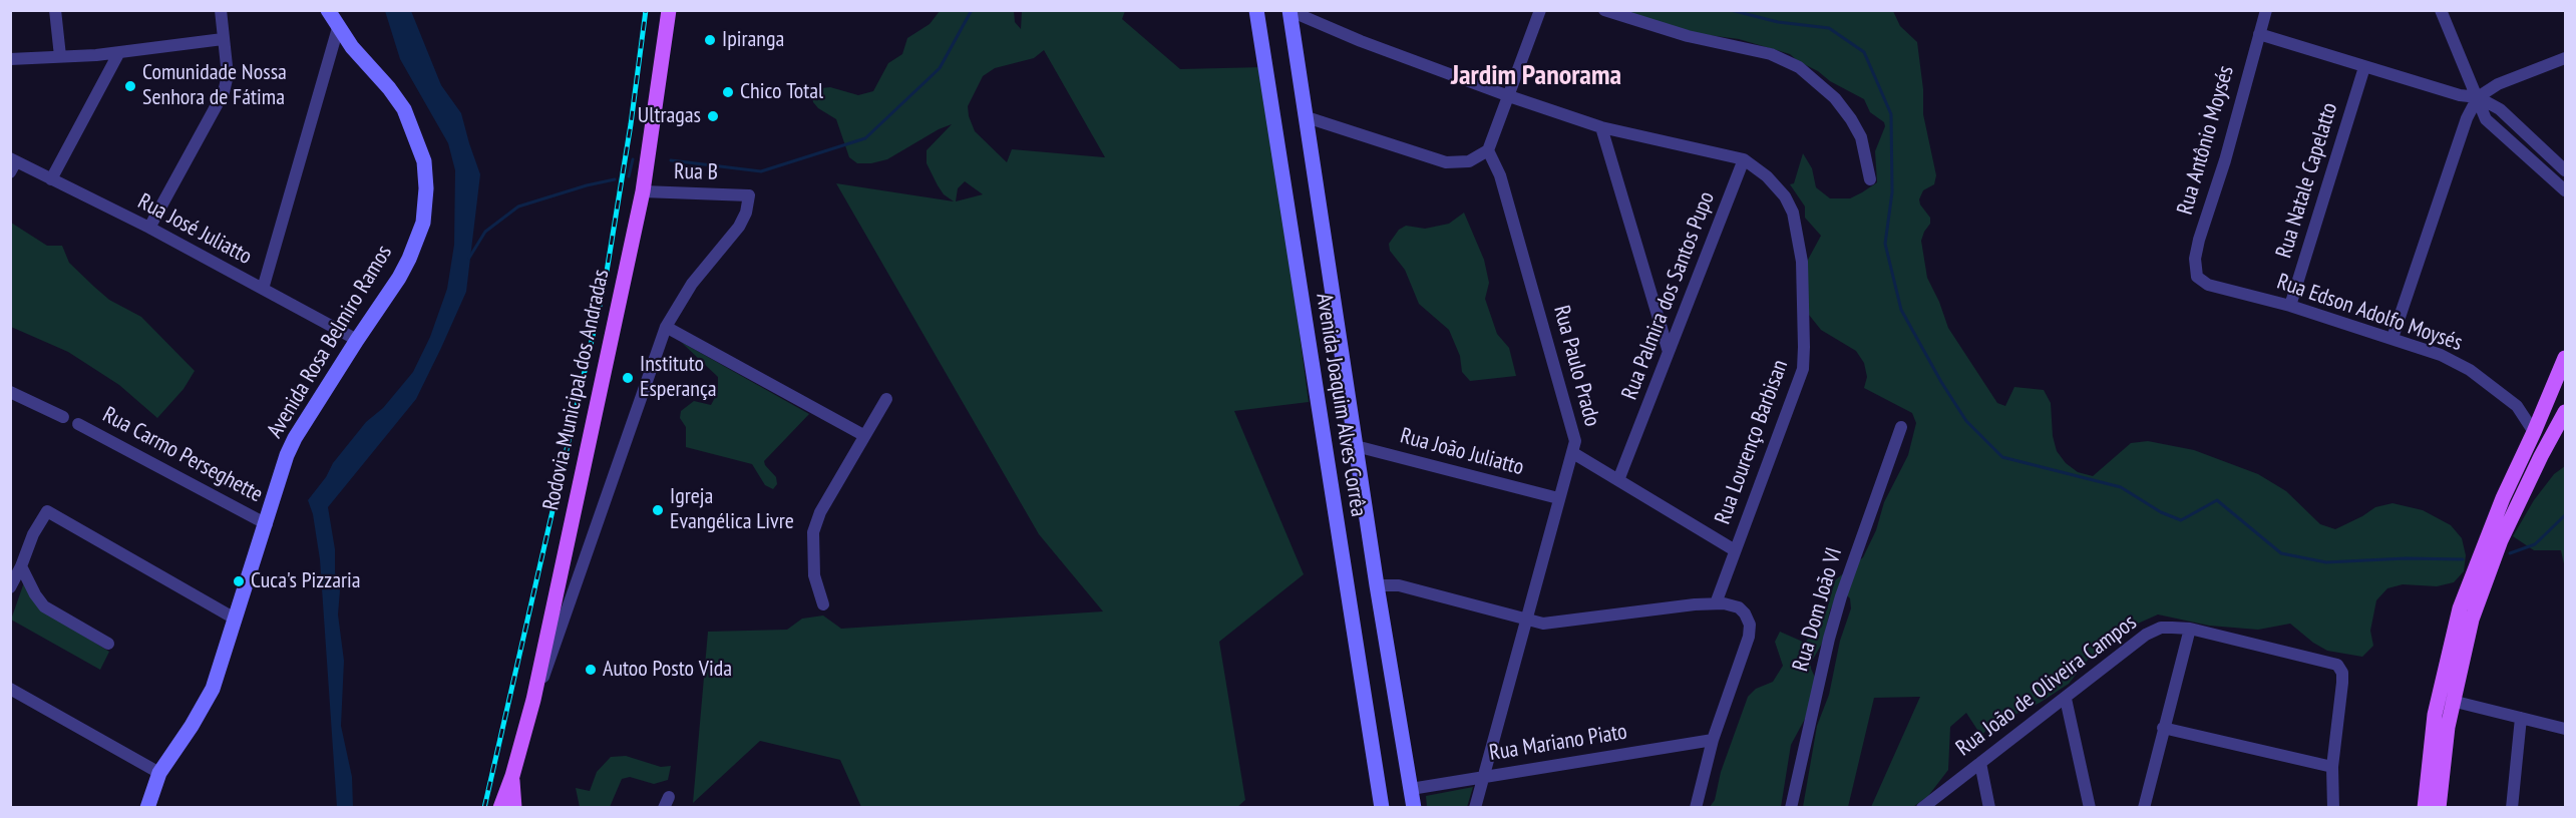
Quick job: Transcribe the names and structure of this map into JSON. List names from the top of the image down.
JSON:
{
  "streets": {
    "main road": ["Avenida Rosa Belmiro Ramos", "Rodovia Municipal dos Andradas", "Avenida Joaquim Alves Corrêa"],
    "street": [
      "Rua Antônio Moysés",
      "Rua B",
      "Rua Natale Capelatto",
      "Rua José Juliatto",
      "Rua Palmira dos Santos Pupo",
      "Rua Edson Adolfo Moysés",
      "Rua Paulo Prado",
      "Rua Lourenço Barbisan",
      "Rua João Juliatto",
      "Rua Carmo Perseghette",
      "Rua Dom João VI",
      "Rua João de Oliveira Campos",
      "Rua Mariano Piato"
    ]
  },
  "crossings": [
    ["Rua Antônio Moysés", "Rua Edson Adolfo Moysés"],
    ["Rua B", "Rodovia Municipal dos Andradas"],
    ["Rua Natale Capelatto", "Rua Edson Adolfo Moysés"],
    ["Rua José Juliatto", "Avenida Rosa Belmiro Ramos"],
    ["Rua Palmira dos Santos Pupo", "Rua Lourenço Barbisan"],
    ["Avenida Rosa Belmiro Ramos", "Rua Carmo Perseghette"],
    ["Rua Paulo Prado", "Rua João Juliatto"],
    ["Rua Paulo Prado", "Rua Mariano Piato"],
    ["Avenida Joaquim Alves Corrêa", "Rua Lourenço Barbisan"],
    ["Avenida Joaquim Alves Corrêa", "Rua João Juliatto"],
    ["Avenida Joaquim Alves Corrêa", "Rua Mariano Piato"]
  ],
  "districts": ["Jardim Panorama"],
  "places": [
    "Ipiranga",
    "Comunidade Nossa Senhora de Fátima",
    "Chico Total",
    "Ultragas",
    "Instituto Esperança",
    "Igreja Evangélica Livre",
    "Cuca's Pizzaria",
    "Autoo Posto Vida"
  ]
}
